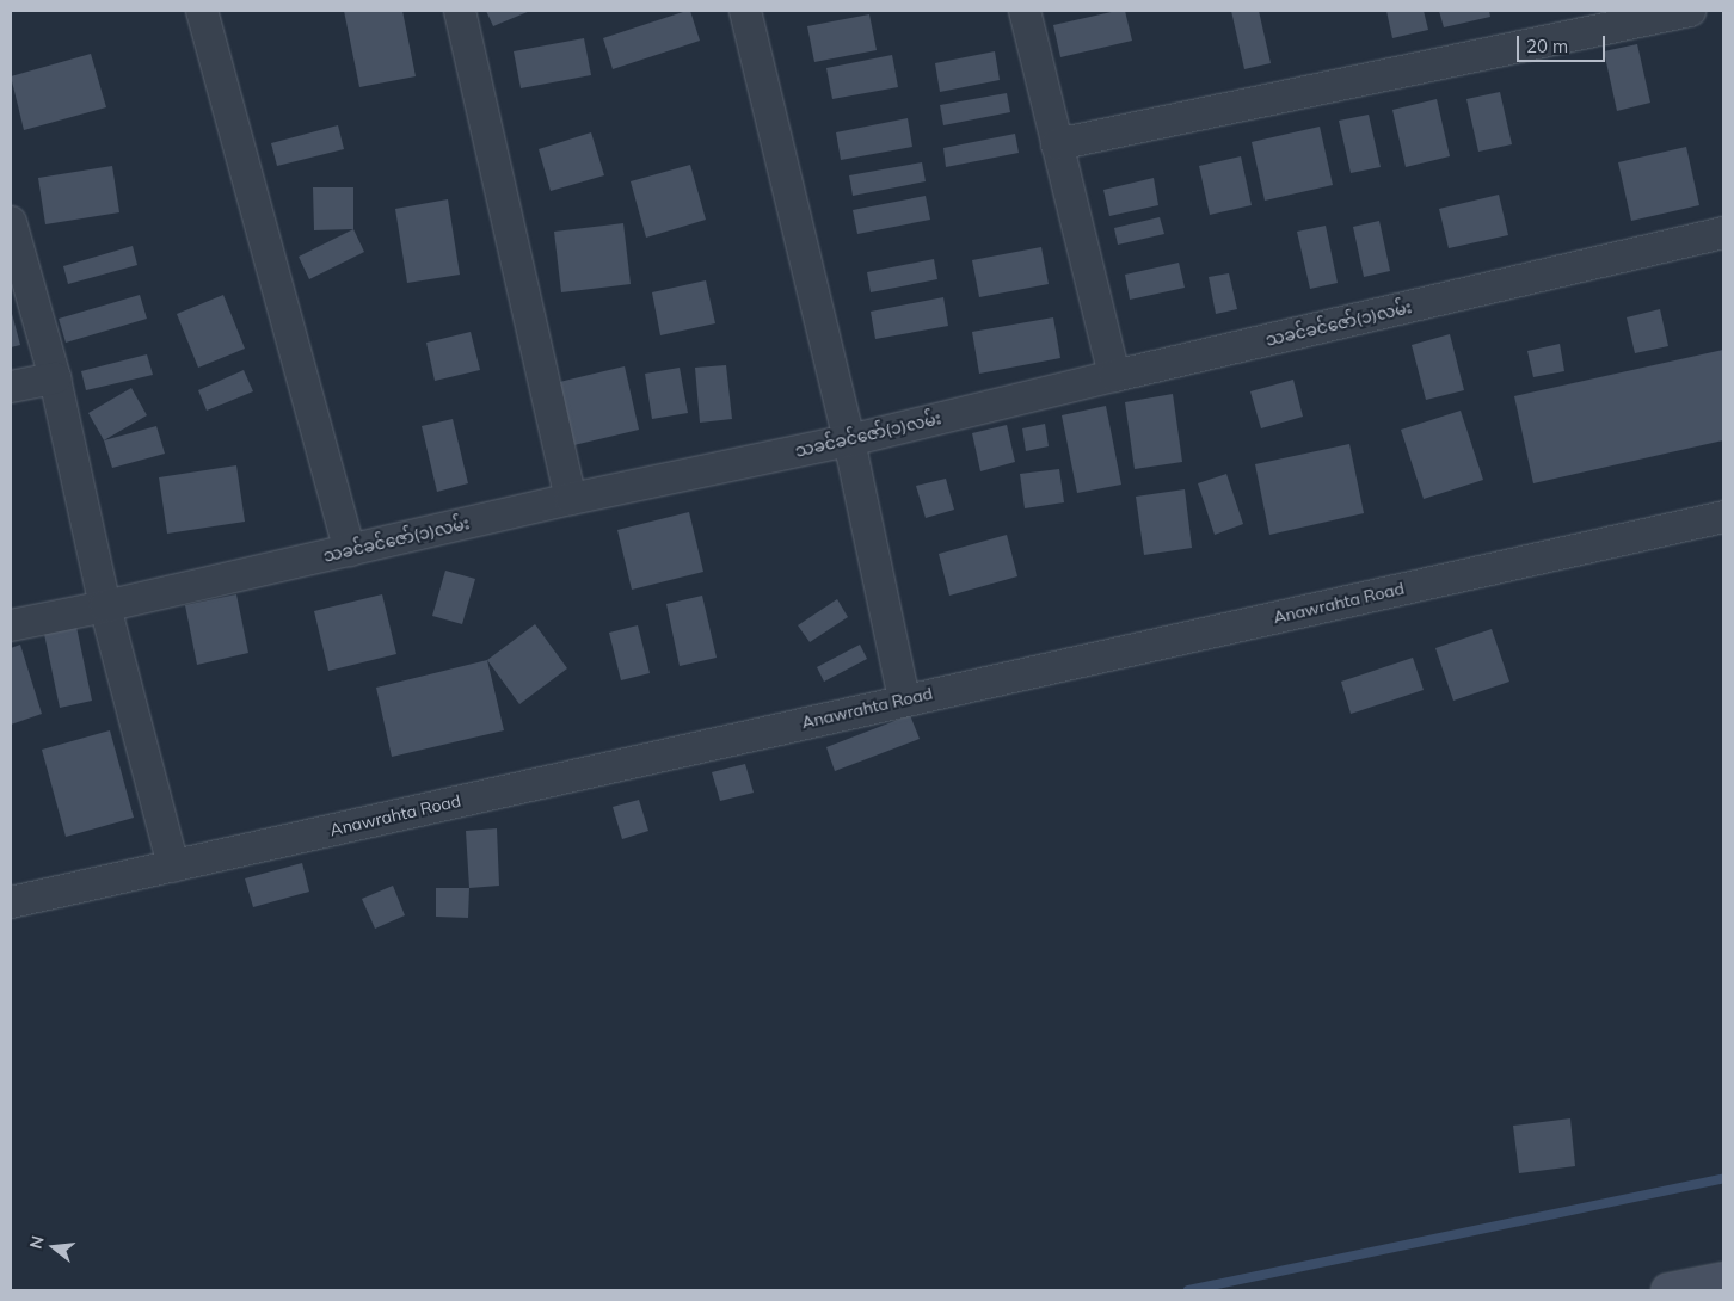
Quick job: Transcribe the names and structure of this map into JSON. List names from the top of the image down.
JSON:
{
  "streets": {
    "street": ["သခင်ခင်ဇော်(၁)လမ်း", "Anawrahta Road"]
  },
  "scale_bar": "20 m",
  "north": "left"
}
